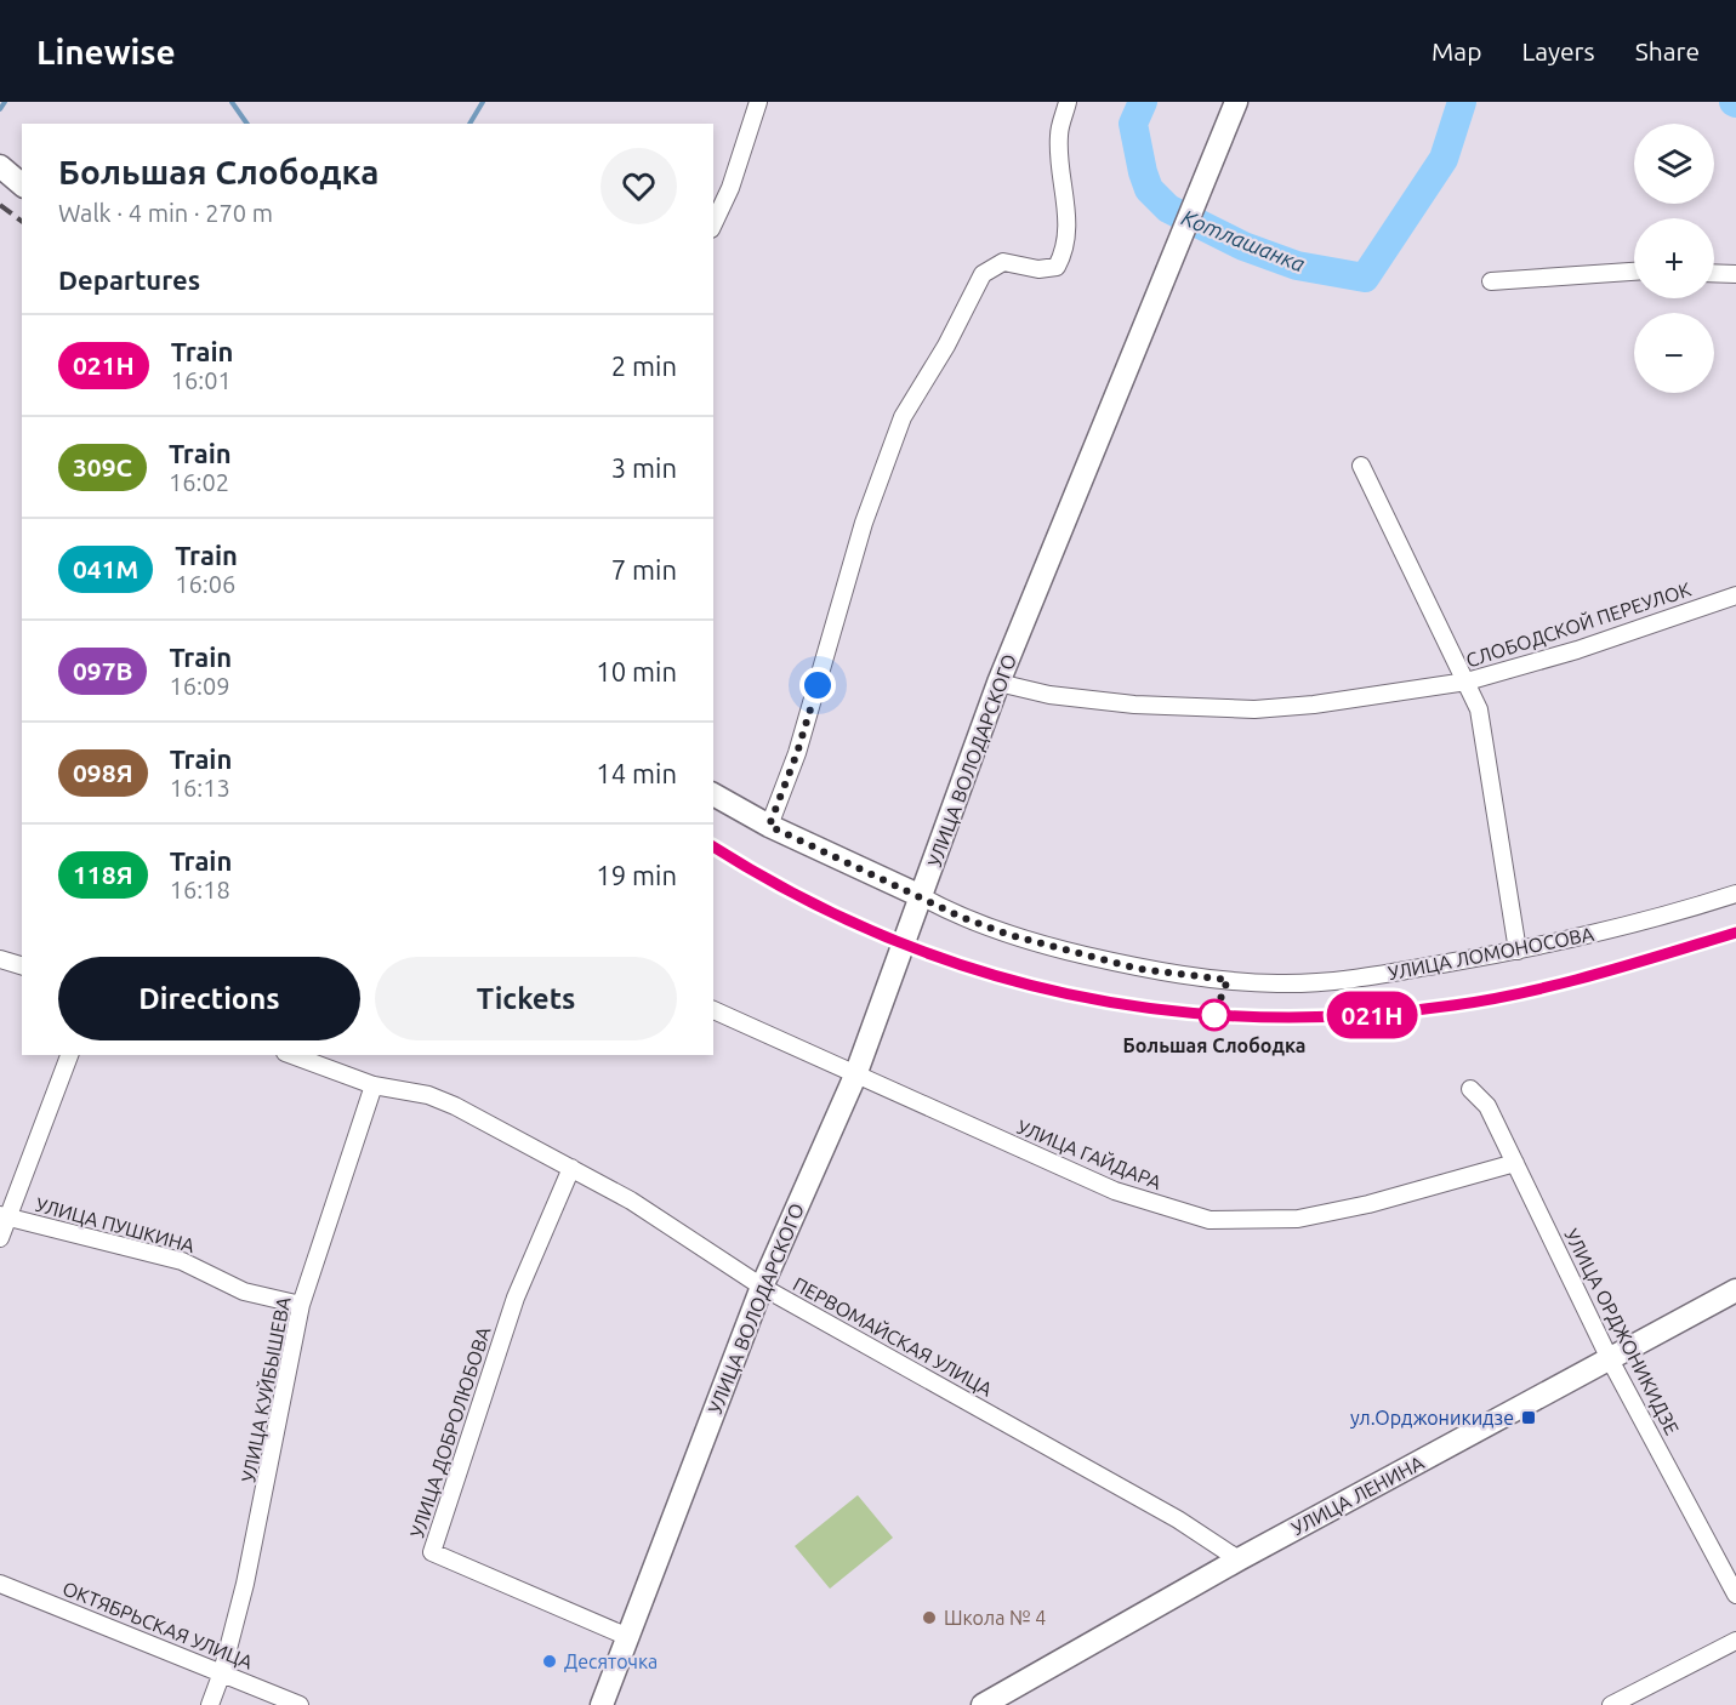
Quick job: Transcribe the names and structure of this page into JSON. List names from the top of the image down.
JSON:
{
  "streets": {
    "main road": ["УЛИЦА ВОЛОДАРСКОГО", "УЛИЦА ЛОМОНОСОВА", "УЛИЦА ЛЕНИНА"],
    "street": [
      "СЛОБОДСКОЙ ПЕРЕУЛОК",
      "УЛИЦА ГАЙДАРА",
      "УЛИЦА ПУШКИНА",
      "УЛИЦА ОРДЖОНИКИДЗЕ",
      "ПЕРВОМАЙСКАЯ УЛИЦА",
      "УЛИЦА КУЙБЫШЕВА",
      "УЛИЦА ДОБРОЛЮБОВА",
      "ОКТЯБРЬСКАЯ УЛИЦА"
    ]
  },
  "crossings": [
    ["СЛОБОДСКОЙ ПЕРЕУЛОК", "УЛИЦА ВОЛОДАРСКОГО"],
    ["УЛИЦА ВОЛОДАРСКОГО", "УЛИЦА ЛОМОНОСОВА"],
    ["УЛИЦА ВОЛОДАРСКОГО", "УЛИЦА ГАЙДАРА"],
    ["УЛИЦА ВОЛОДАРСКОГО", "ПЕРВОМАЙСКАЯ УЛИЦА"],
    ["УЛИЦА ВОЛОДАРСКОГО", "УЛИЦА ДОБРОЛЮБОВА"],
    ["УЛИЦА ГАЙДАРА", "УЛИЦА ОРДЖОНИКИДЗЕ"],
    ["УЛИЦА ПУШКИНА", "УЛИЦА КУЙБЫШЕВА"],
    ["УЛИЦА ОРДЖОНИКИДЗЕ", "УЛИЦА ЛЕНИНА"],
    ["ПЕРВОМАЙСКАЯ УЛИЦА", "УЛИЦА КУЙБЫШЕВА"],
    ["ПЕРВОМАЙСКАЯ УЛИЦА", "УЛИЦА ДОБРОЛЮБОВА"],
    ["ПЕРВОМАЙСКАЯ УЛИЦА", "УЛИЦА ЛЕНИНА"],
    ["УЛИЦА КУЙБЫШЕВА", "ОКТЯБРЬСКАЯ УЛИЦА"]
  ],
  "water": ["Котлашанка"],
  "places": {
    "other": ["Большая Слободка", "Школа № 4", "Десяточка"],
    "transit": ["ул.Орджоникидзе"]
  },
  "page": {
    "header": "Linewise",
    "nav": ["Map", "Layers", "Share"],
    "on_map": "021Н",
    "map_buttons": ["+", "−"],
    "heading": [
      ["Большая Слободка", "Walk · 4 min · 270 m"],
      "Departures"
    ],
    "list": [
      {
        "mark": "021Н",
        "name": "Train",
        "note": "16:01",
        "value": "2 min"
      },
      {
        "mark": "309С",
        "name": "Train",
        "note": "16:02",
        "value": "3 min"
      },
      {
        "mark": "041М",
        "name": "Train",
        "note": "16:06",
        "value": "7 min"
      },
      {
        "mark": "097В",
        "name": "Train",
        "note": "16:09",
        "value": "10 min"
      },
      {
        "mark": "098Я",
        "name": "Train",
        "note": "16:13",
        "value": "14 min"
      },
      {
        "mark": "118Я",
        "name": "Train",
        "note": "16:18",
        "value": "19 min"
      }
    ],
    "buttons": ["Directions", "Tickets"]
  }
}
